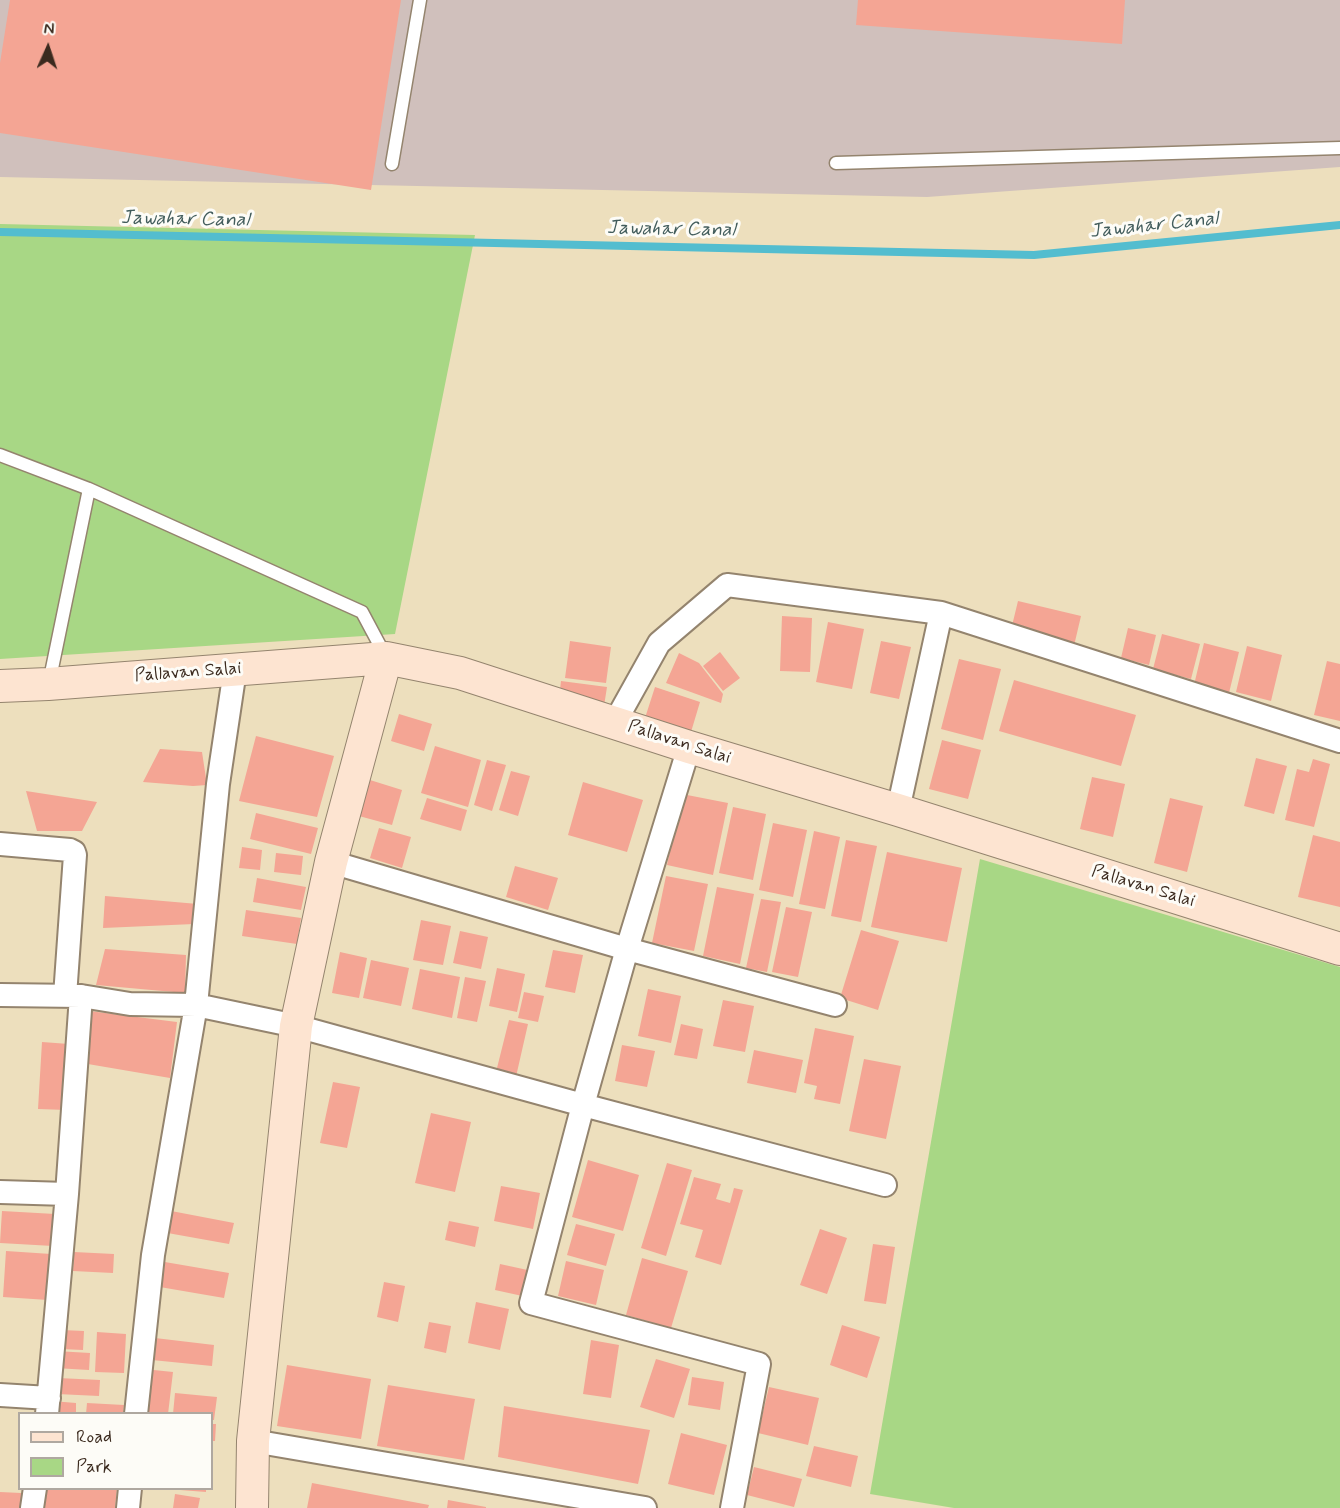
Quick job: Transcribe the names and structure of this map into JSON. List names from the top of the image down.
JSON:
{
  "streets": {
    "street": ["Pallavan Salai"]
  },
  "water": ["Jawahar Canal"],
  "legend": ["Road", "Park"],
  "north": "top"
}
